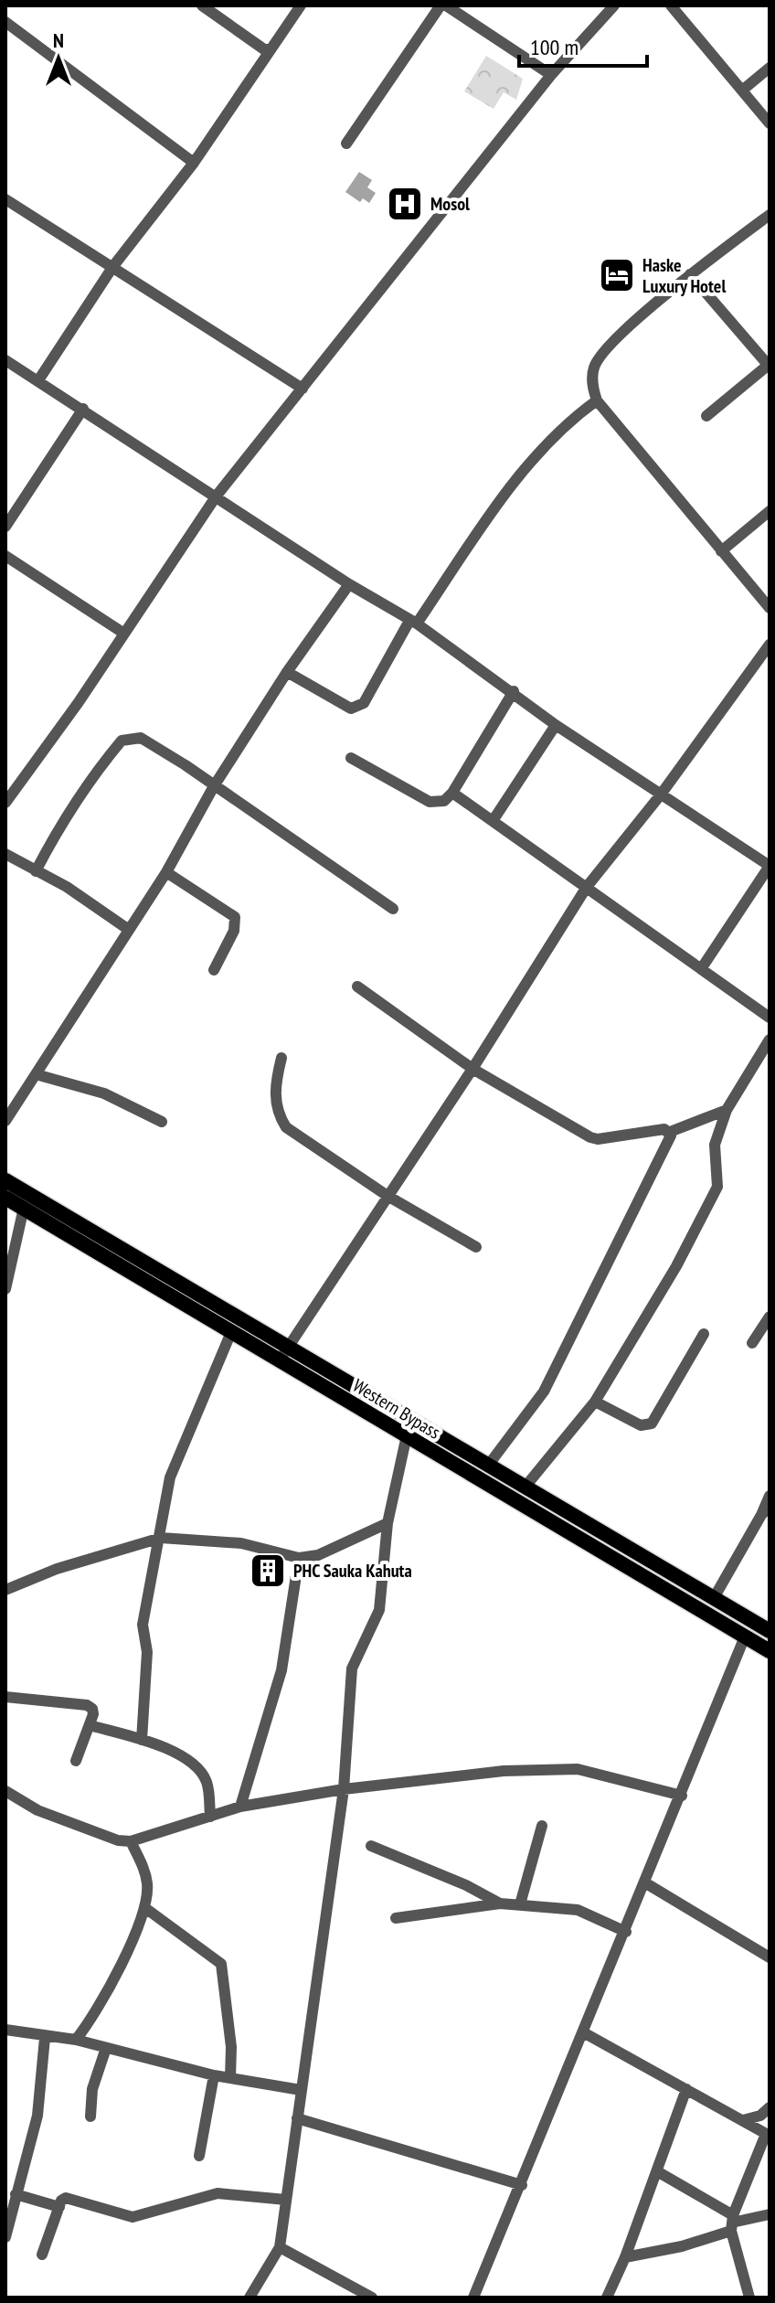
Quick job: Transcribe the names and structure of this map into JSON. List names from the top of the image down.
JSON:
{
  "streets": {
    "main road": ["Western Bypass"]
  },
  "places": {
    "hospital": ["Mosol"],
    "hotel": ["Haske Luxury Hotel"],
    "building": ["PHC Sauka Kahuta"]
  },
  "scale_bar": "100 m",
  "north": "top"
}
